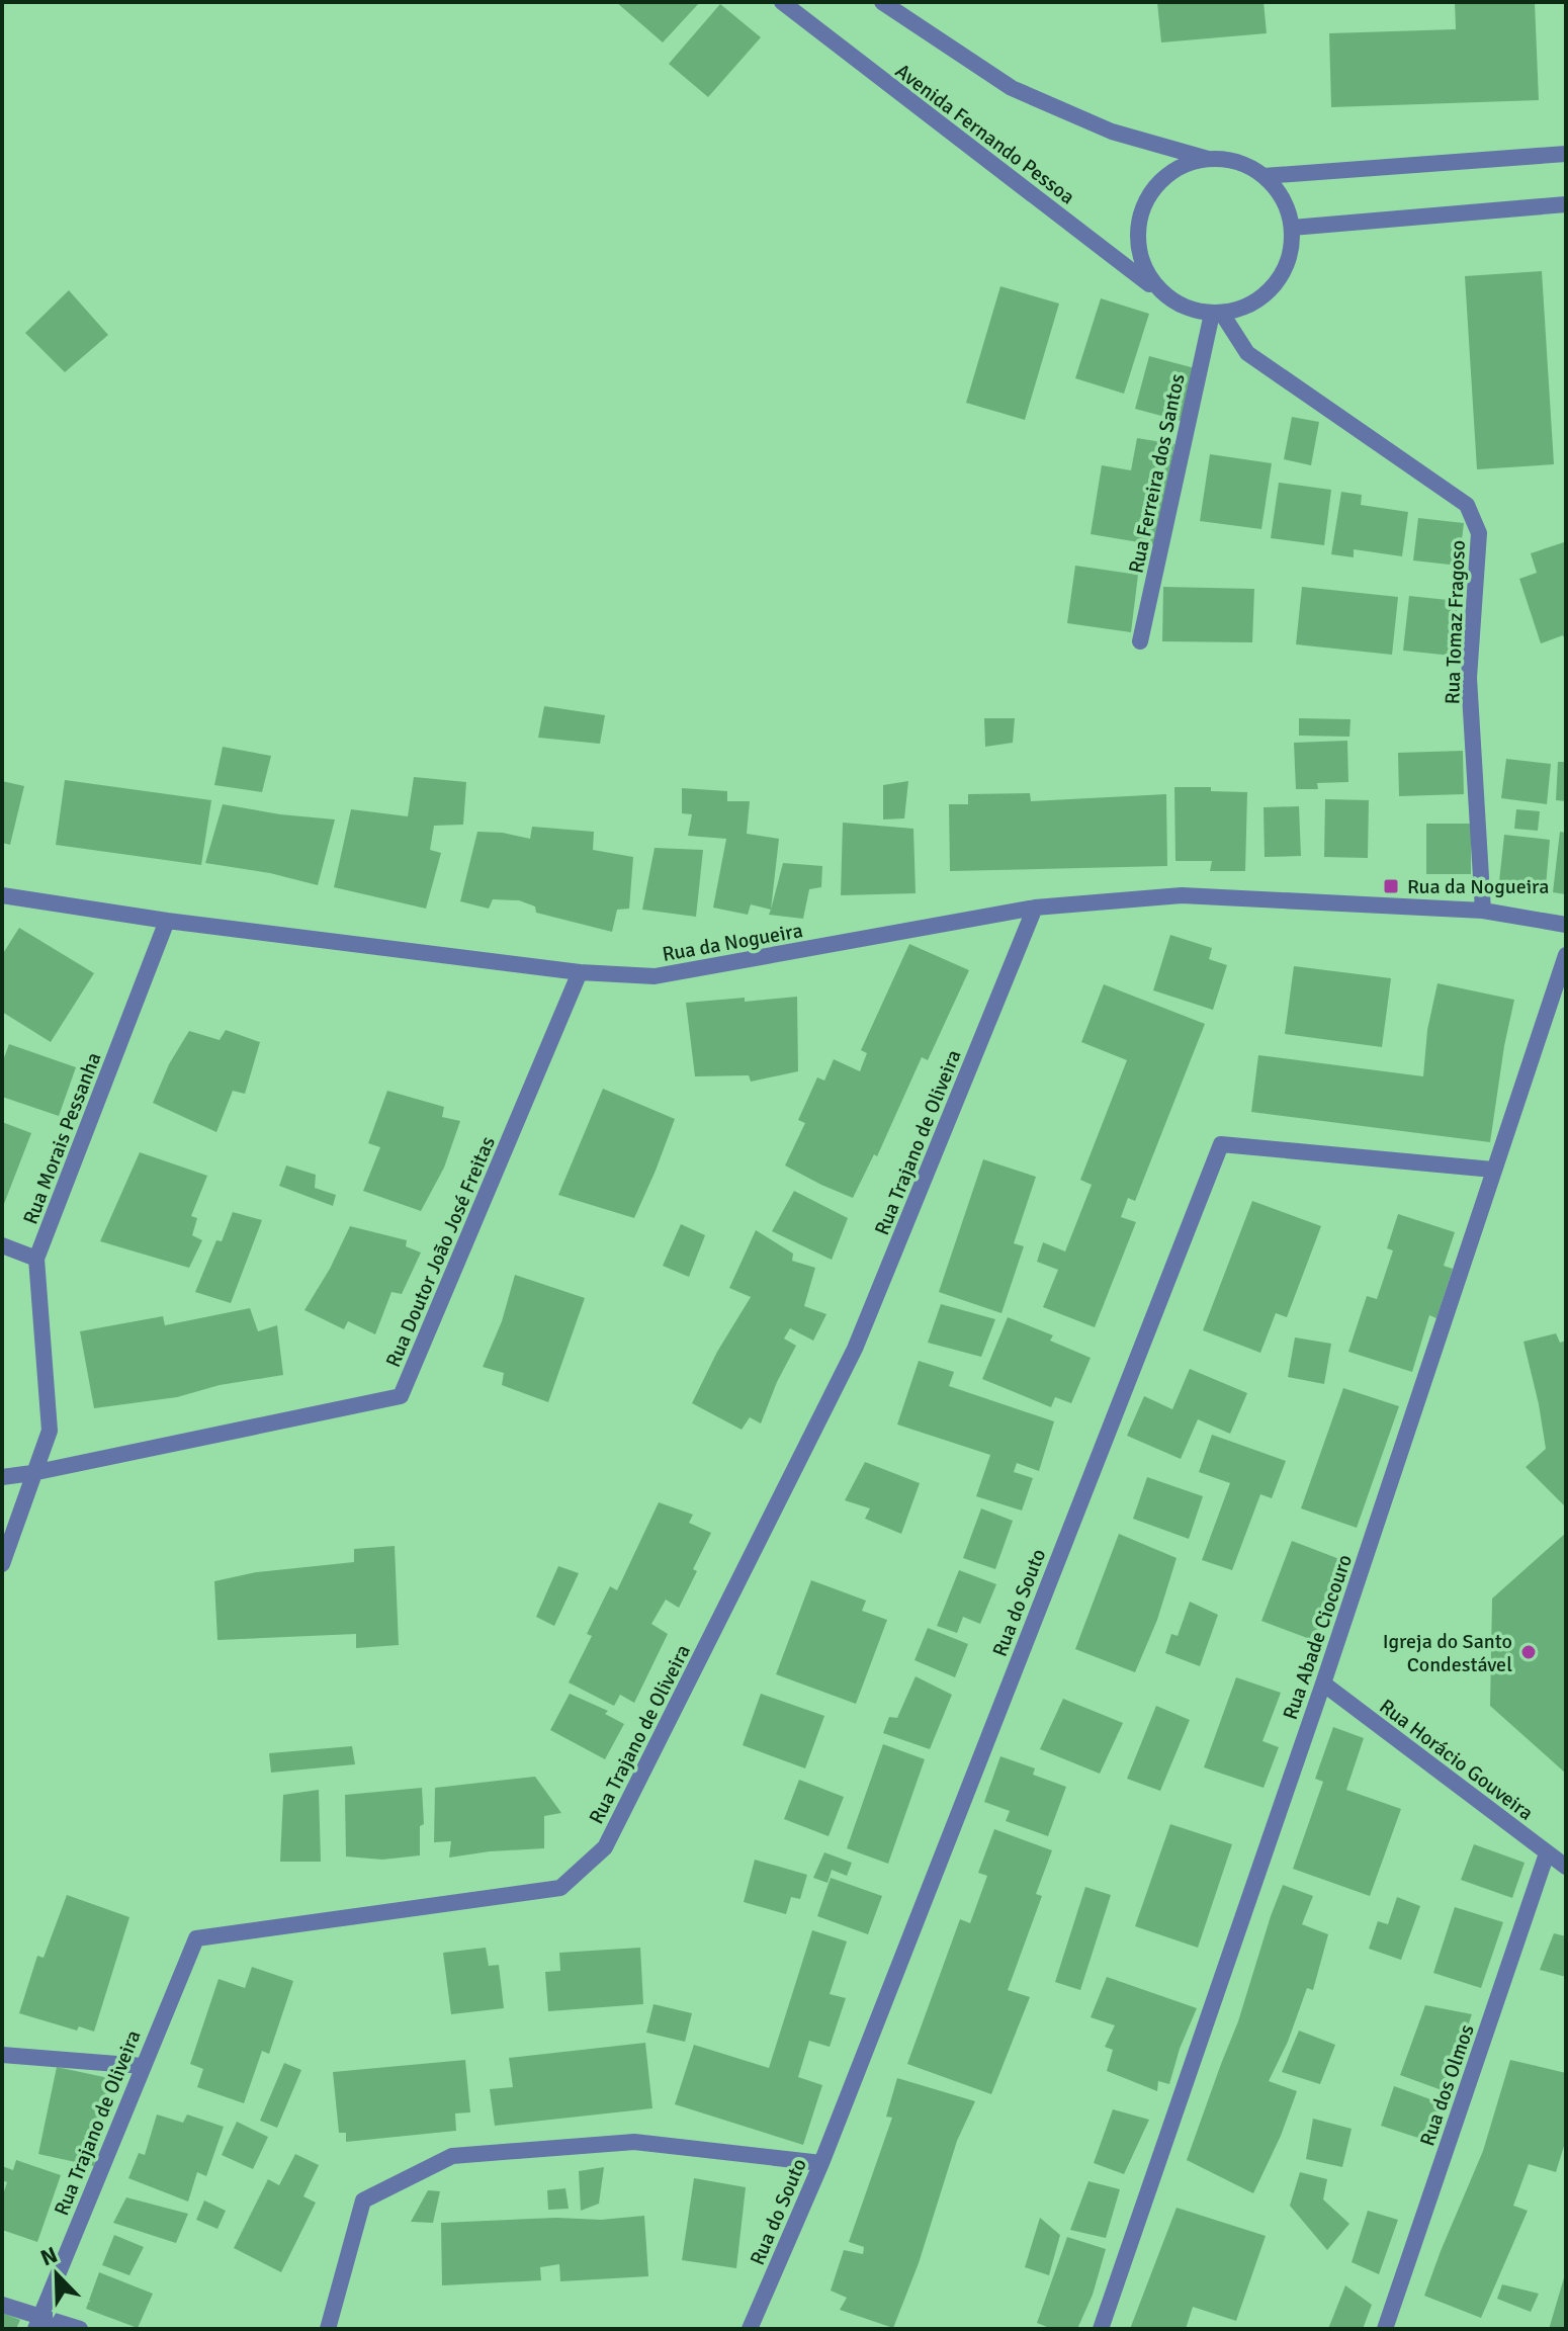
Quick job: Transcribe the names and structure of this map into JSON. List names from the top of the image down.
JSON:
{
  "streets": {
    "street": [
      "Avenida Fernando Pessoa",
      "Rua Ferreira dos Santos",
      "Rua Tomaz Fragoso",
      "Rua da Nogueira",
      "Rua Morais Pessanha",
      "Rua Trajano de Oliveira",
      "Rua Doutor João José Freitas",
      "Rua do Souto",
      "Rua Abade Ciocouro",
      "Rua Horácio Gouveira",
      "Rua dos Olmos"
    ]
  },
  "crossings": [
    ["Avenida Fernando Pessoa", "Rua Ferreira dos Santos"],
    ["Avenida Fernando Pessoa", "Rua Tomaz Fragoso"],
    ["Rua Ferreira dos Santos", "Rua Tomaz Fragoso"],
    ["Rua Tomaz Fragoso", "Rua da Nogueira"],
    ["Rua da Nogueira", "Rua Morais Pessanha"],
    ["Rua da Nogueira", "Rua Trajano de Oliveira"],
    ["Rua da Nogueira", "Rua Doutor João José Freitas"],
    ["Rua Morais Pessanha", "Rua Doutor João José Freitas"],
    ["Rua do Souto", "Rua Abade Ciocouro"],
    ["Rua Abade Ciocouro", "Rua Horácio Gouveira"],
    ["Rua Horácio Gouveira", "Rua dos Olmos"]
  ],
  "places": {
    "transit": ["Rua da Nogueira"],
    "other": ["Igreja do Santo Condestável"]
  },
  "north": "top left"
}
